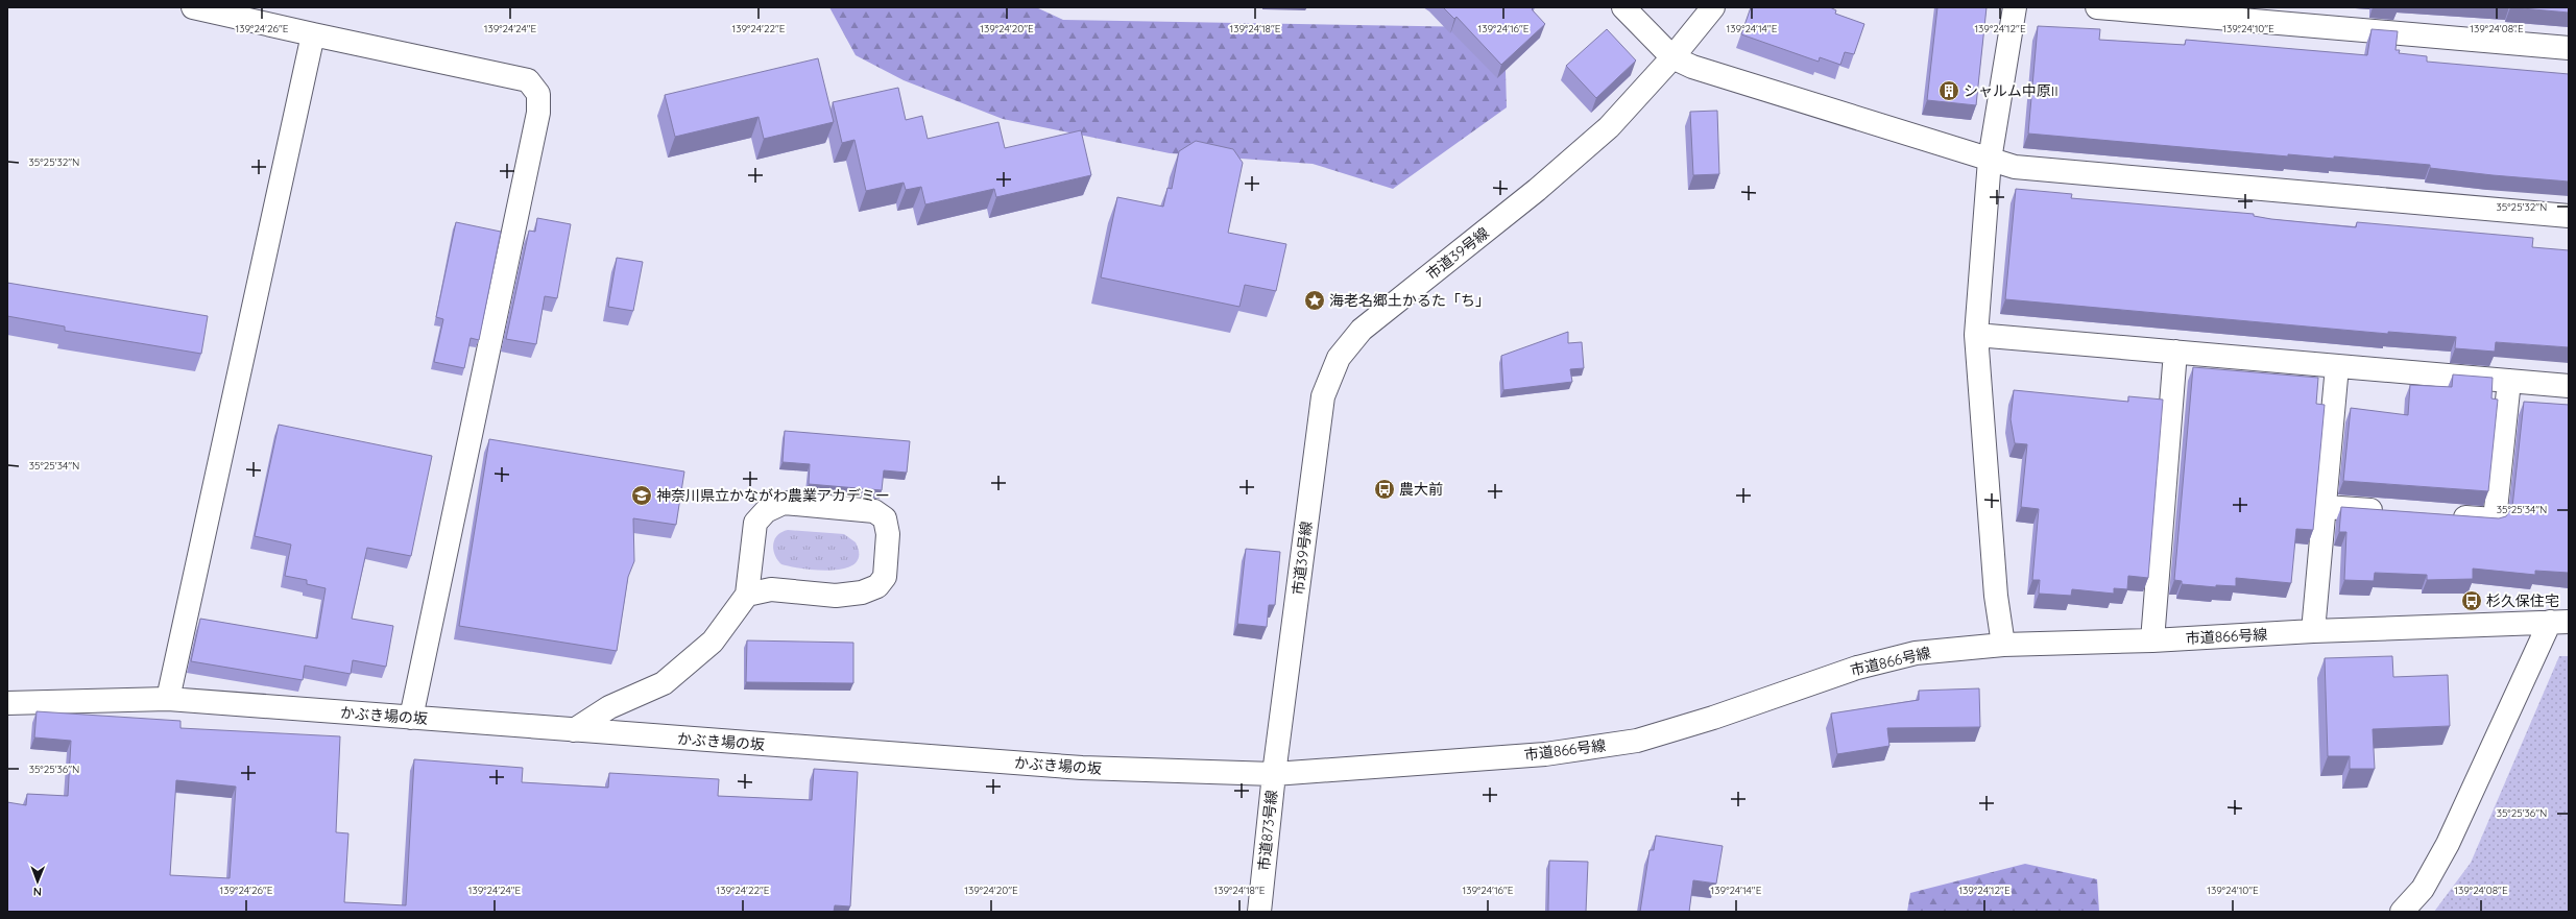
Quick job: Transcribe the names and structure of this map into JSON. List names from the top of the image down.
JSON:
{
  "streets": {
    "street": [
      "市道39号線",
      "市道866号線",
      "かぶき場の坂",
      "市道873号線"
    ]
  },
  "crossings": [
    ["市道39号線", "市道866号線"],
    ["市道39号線", "かぶき場の坂"],
    ["市道39号線", "市道873号線"],
    ["市道866号線", "かぶき場の坂"],
    ["市道866号線", "市道873号線"],
    ["かぶき場の坂", "市道873号線"]
  ],
  "places": {
    "building": ["シャルム中原II"],
    "place": ["海老名郷土かるた「ち」"],
    "bus stop": ["農大前", "杉久保住宅"],
    "school or university": ["神奈川県立かながわ農業アカデミー"]
  },
  "north": "bottom",
  "coordinates": [
    "139°24'26\"E",
    "139°24'24\"E",
    "139°24'22\"E",
    "139°24'20\"E",
    "139°24'18\"E",
    "139°24'16\"E",
    "139°24'14\"E",
    "139°24'12\"E",
    "139°24'10\"E",
    "139°24'08\"E",
    "35°25'32\"N",
    "35°25'34\"N",
    "35°25'36\"N"
  ]
}
